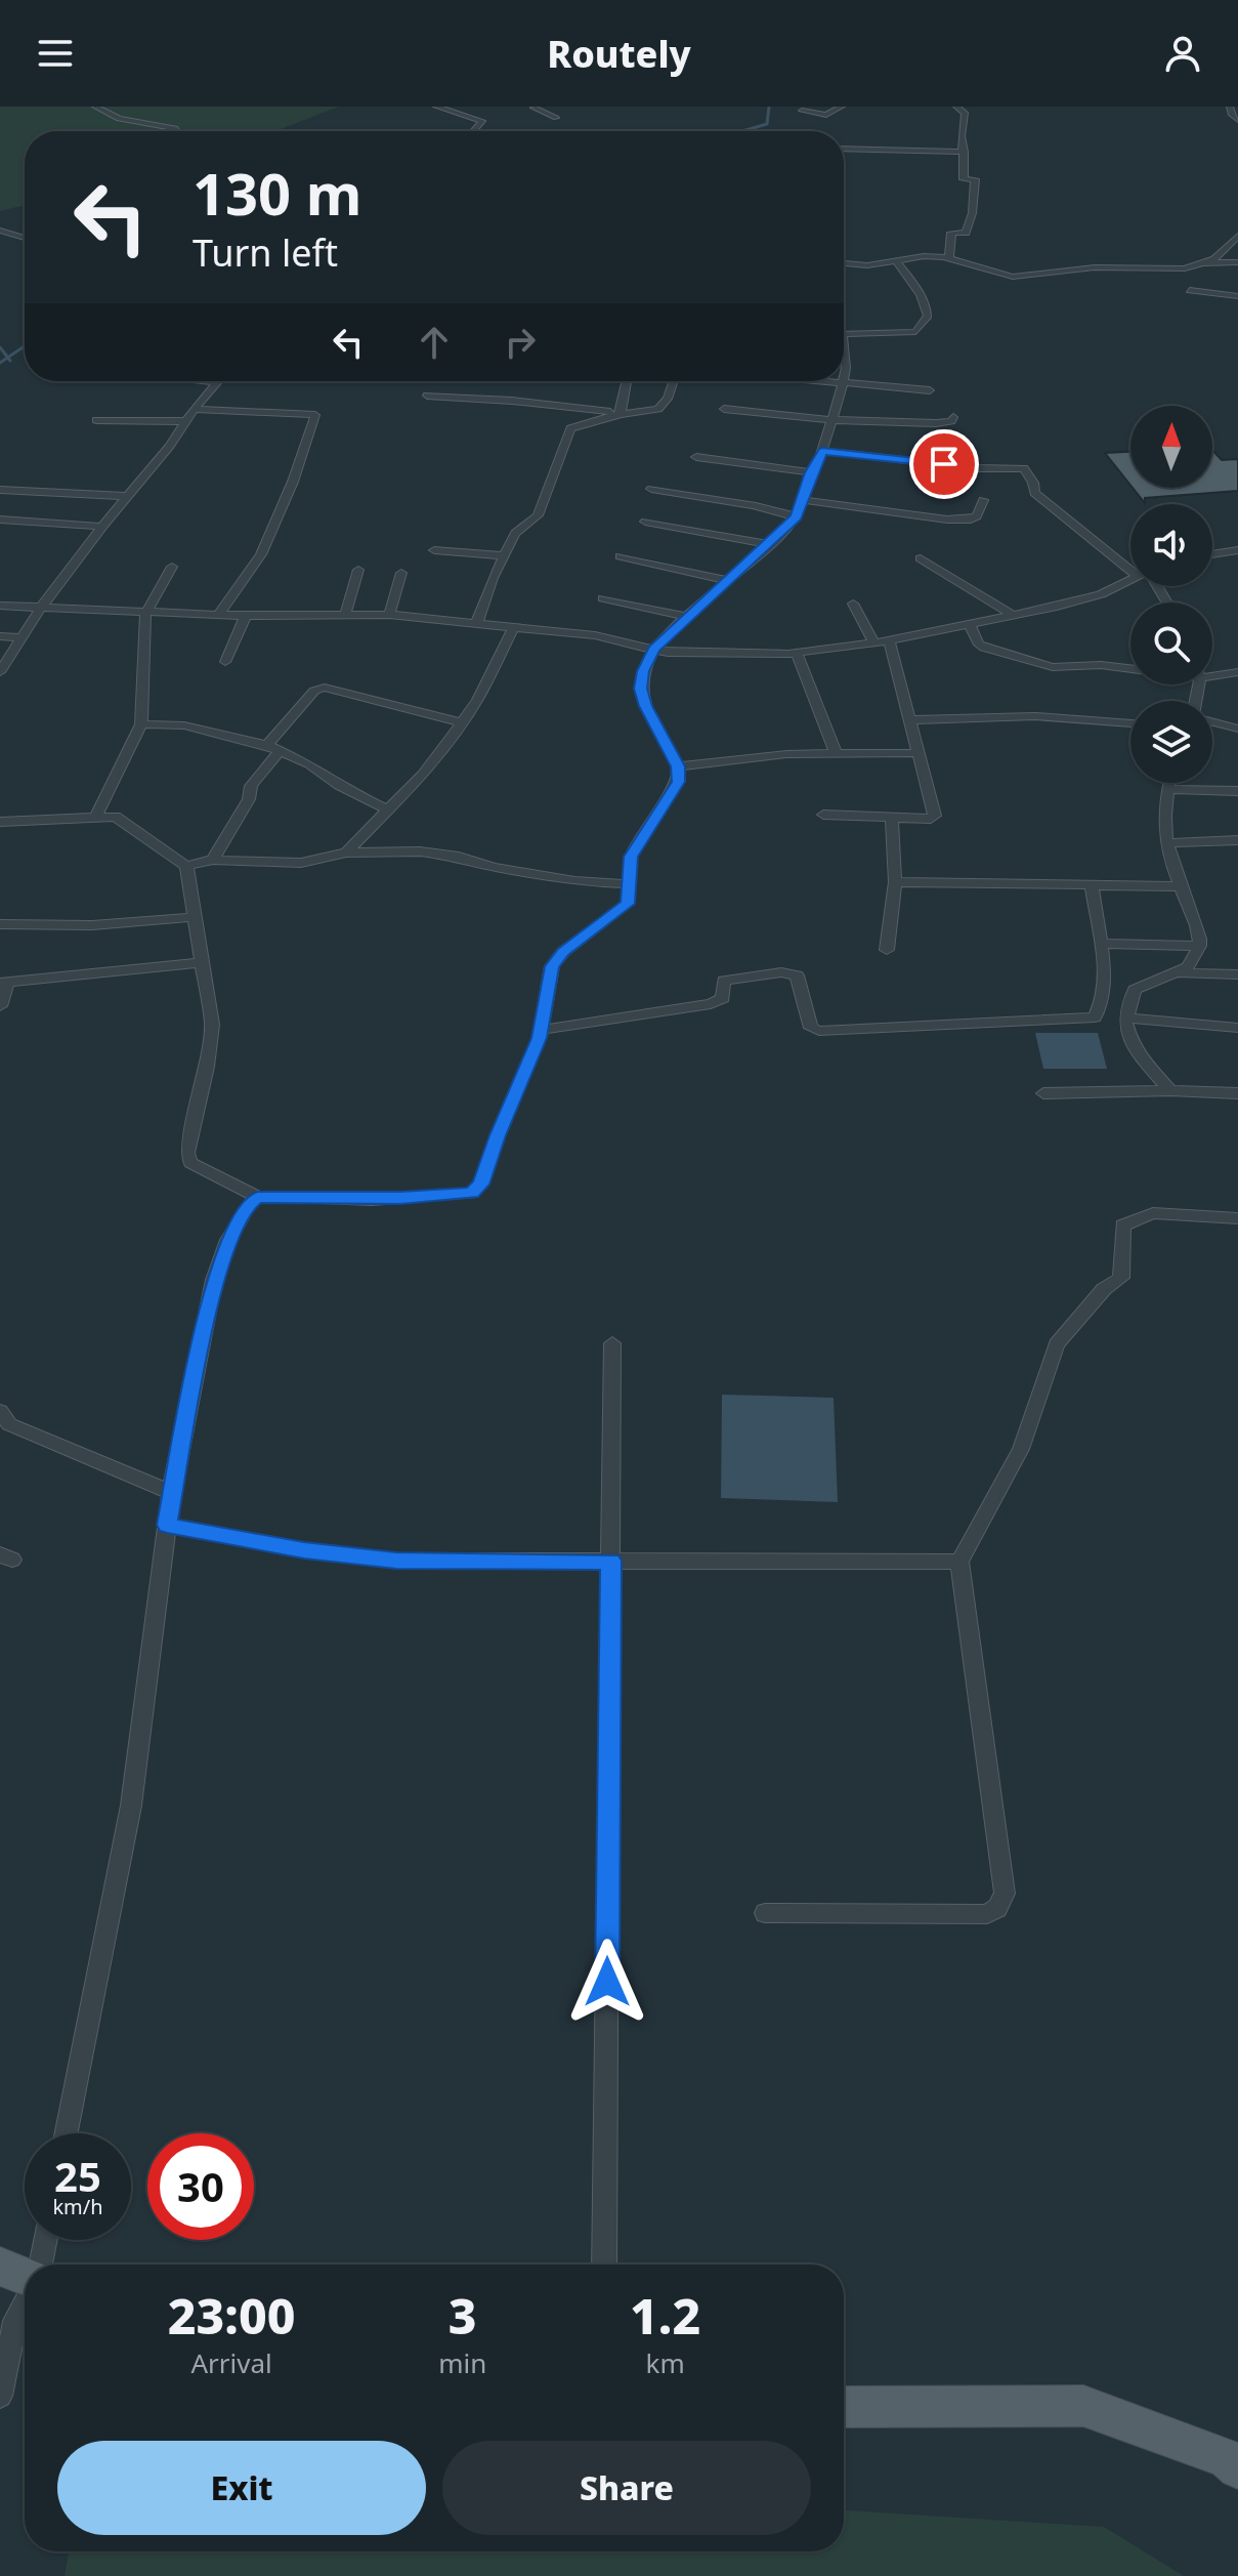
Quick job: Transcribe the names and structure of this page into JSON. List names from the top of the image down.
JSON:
{
  "north": "top",
  "page": {
    "header": "Routely",
    "turn": ["130 m", "Turn left"],
    "speed": "25 km/h",
    "limit": "30",
    "eta": [
      "23:00",
      "Arrival",
      "3",
      "min",
      "1.2",
      "km"
    ],
    "buttons": ["Exit", "Share"]
  }
}
